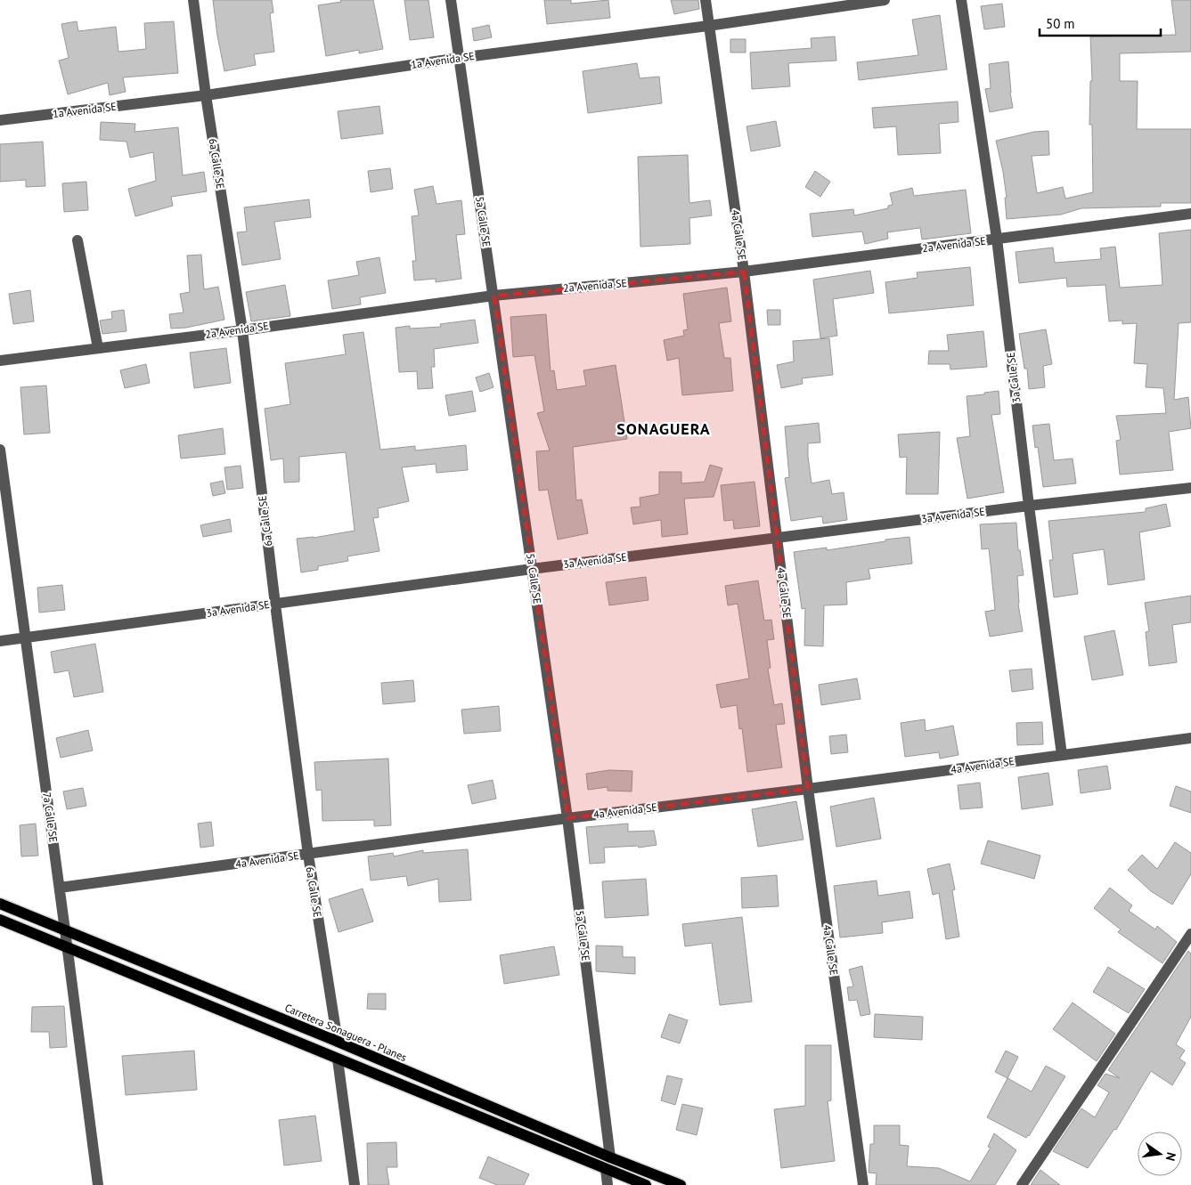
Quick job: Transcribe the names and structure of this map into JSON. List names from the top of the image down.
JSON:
{
  "streets": {
    "main road": ["Carretera Sonaguera - Planes"],
    "street": [
      "1a Avenida SE",
      "6a Calle SE",
      "5a Calle SE",
      "4a Calle SE",
      "2a Avenida SE",
      "3a Calle SE",
      "3a Avenida SE",
      "4a Avenida SE",
      "7a Calle SE"
    ]
  },
  "crossings": [
    ["1a Avenida SE", "6a Calle SE"],
    ["1a Avenida SE", "5a Calle SE"],
    ["1a Avenida SE", "4a Calle SE"],
    ["6a Calle SE", "2a Avenida SE"],
    ["6a Calle SE", "3a Avenida SE"],
    ["6a Calle SE", "4a Avenida SE"],
    ["6a Calle SE", "Carretera Sonaguera - Planes"],
    ["5a Calle SE", "2a Avenida SE"],
    ["5a Calle SE", "3a Avenida SE"],
    ["5a Calle SE", "4a Avenida SE"],
    ["5a Calle SE", "Carretera Sonaguera - Planes"],
    ["4a Calle SE", "2a Avenida SE"],
    ["4a Calle SE", "3a Avenida SE"],
    ["4a Calle SE", "4a Avenida SE"],
    ["2a Avenida SE", "3a Calle SE"],
    ["3a Calle SE", "3a Avenida SE"],
    ["3a Calle SE", "4a Avenida SE"],
    ["3a Avenida SE", "7a Calle SE"],
    ["4a Avenida SE", "7a Calle SE"],
    ["7a Calle SE", "Carretera Sonaguera - Planes"]
  ],
  "districts": ["SONAGUERA"],
  "scale_bar": "50 m",
  "north": "right"
}
